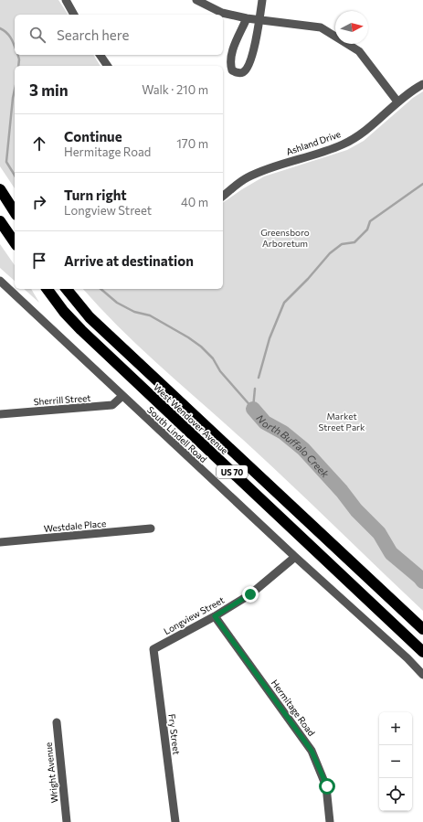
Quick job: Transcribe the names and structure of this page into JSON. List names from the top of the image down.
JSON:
{
  "streets": {
    "highway": ["West Wendover Avenue", "US 70"],
    "street": [
      "Ashland Drive",
      "Sherrill Street",
      "South Lindell Road",
      "Westdale Place",
      "Longview Street",
      "Hermitage Road",
      "Fry Street",
      "Wright Avenue"
    ]
  },
  "crossings": [
    ["Sherrill Street", "South Lindell Road"],
    ["South Lindell Road", "Longview Street"],
    ["Longview Street", "Hermitage Road"],
    ["Longview Street", "Fry Street"]
  ],
  "water": ["North Buffalo Creek"],
  "parks": ["Greensboro Arboretum", "Market Street Park"],
  "north": "right",
  "page": {
    "search": "Search here",
    "heading": ["3 min", "Walk · 210 m"],
    "list": [
      ["Continue", "Hermitage Road", "170 m"],
      ["Turn right", "Longview Street", "40 m"],
      "Arrive at destination"
    ],
    "map_buttons": ["+", "−"]
  }
}
